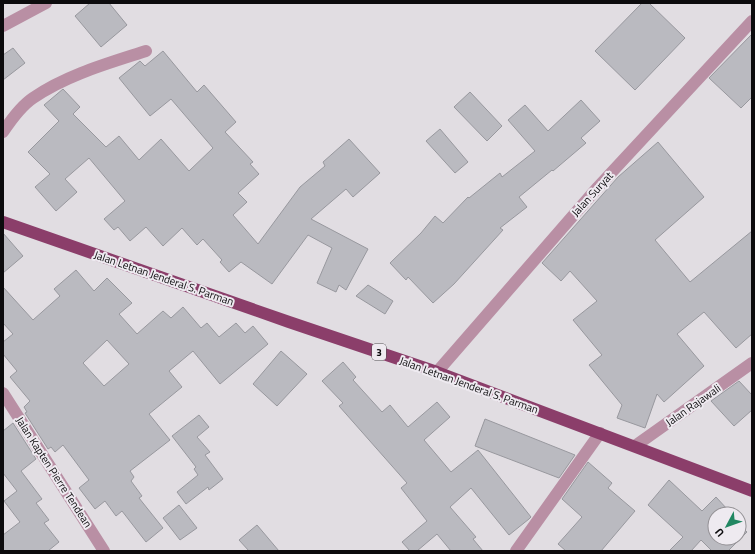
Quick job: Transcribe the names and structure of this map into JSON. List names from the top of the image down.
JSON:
{
  "streets": {
    "highway": ["Jalan Letnan Jenderal S. Parman", "3"],
    "street": ["Jalan Suryat", "Jalan Rajawali", "Jalan Kapten Pierre Tendean"]
  },
  "crossings": [
    ["Jalan Suryat", "Jalan Letnan Jenderal S. Parman"],
    ["Jalan Letnan Jenderal S. Parman", "Jalan Rajawali"]
  ],
  "north": "bottom left"
}
